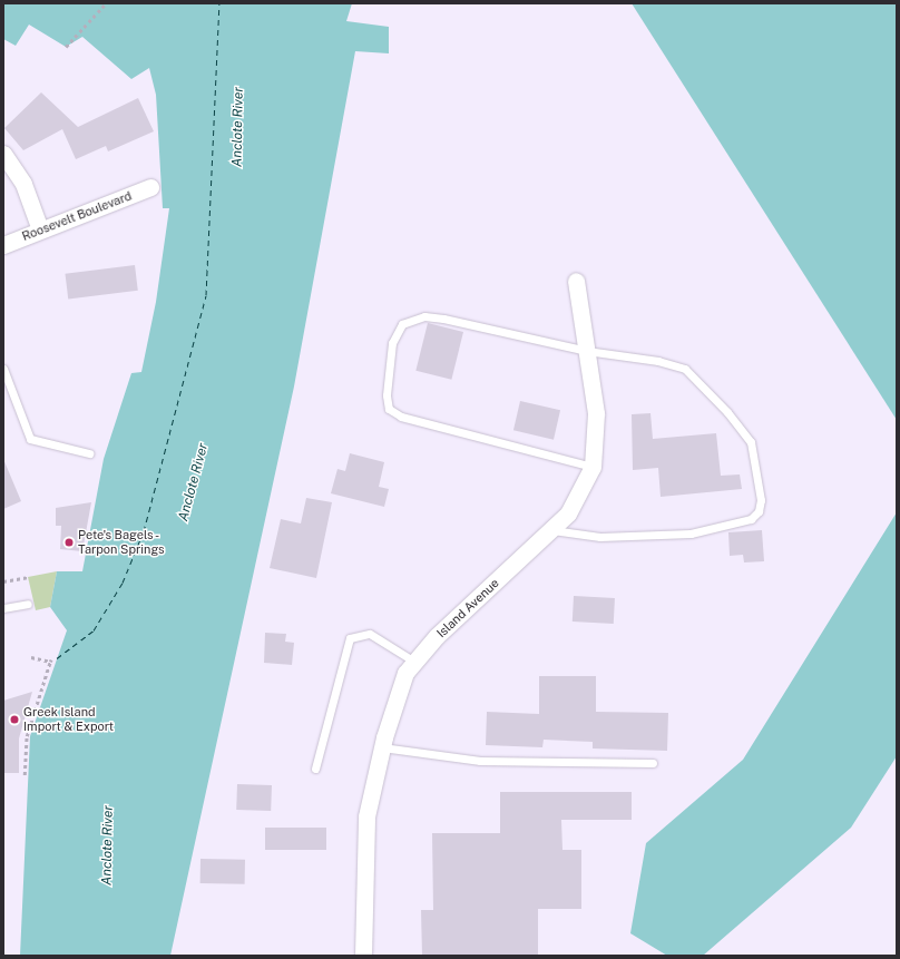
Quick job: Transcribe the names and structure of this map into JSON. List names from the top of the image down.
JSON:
{
  "streets": {
    "street": ["Roosevelt Boulevard", "Island Avenue"]
  },
  "water": ["Anclote River"],
  "places": ["Pete's Bagels - Tarpon Springs", "Greek Island Import & Export"]
}
